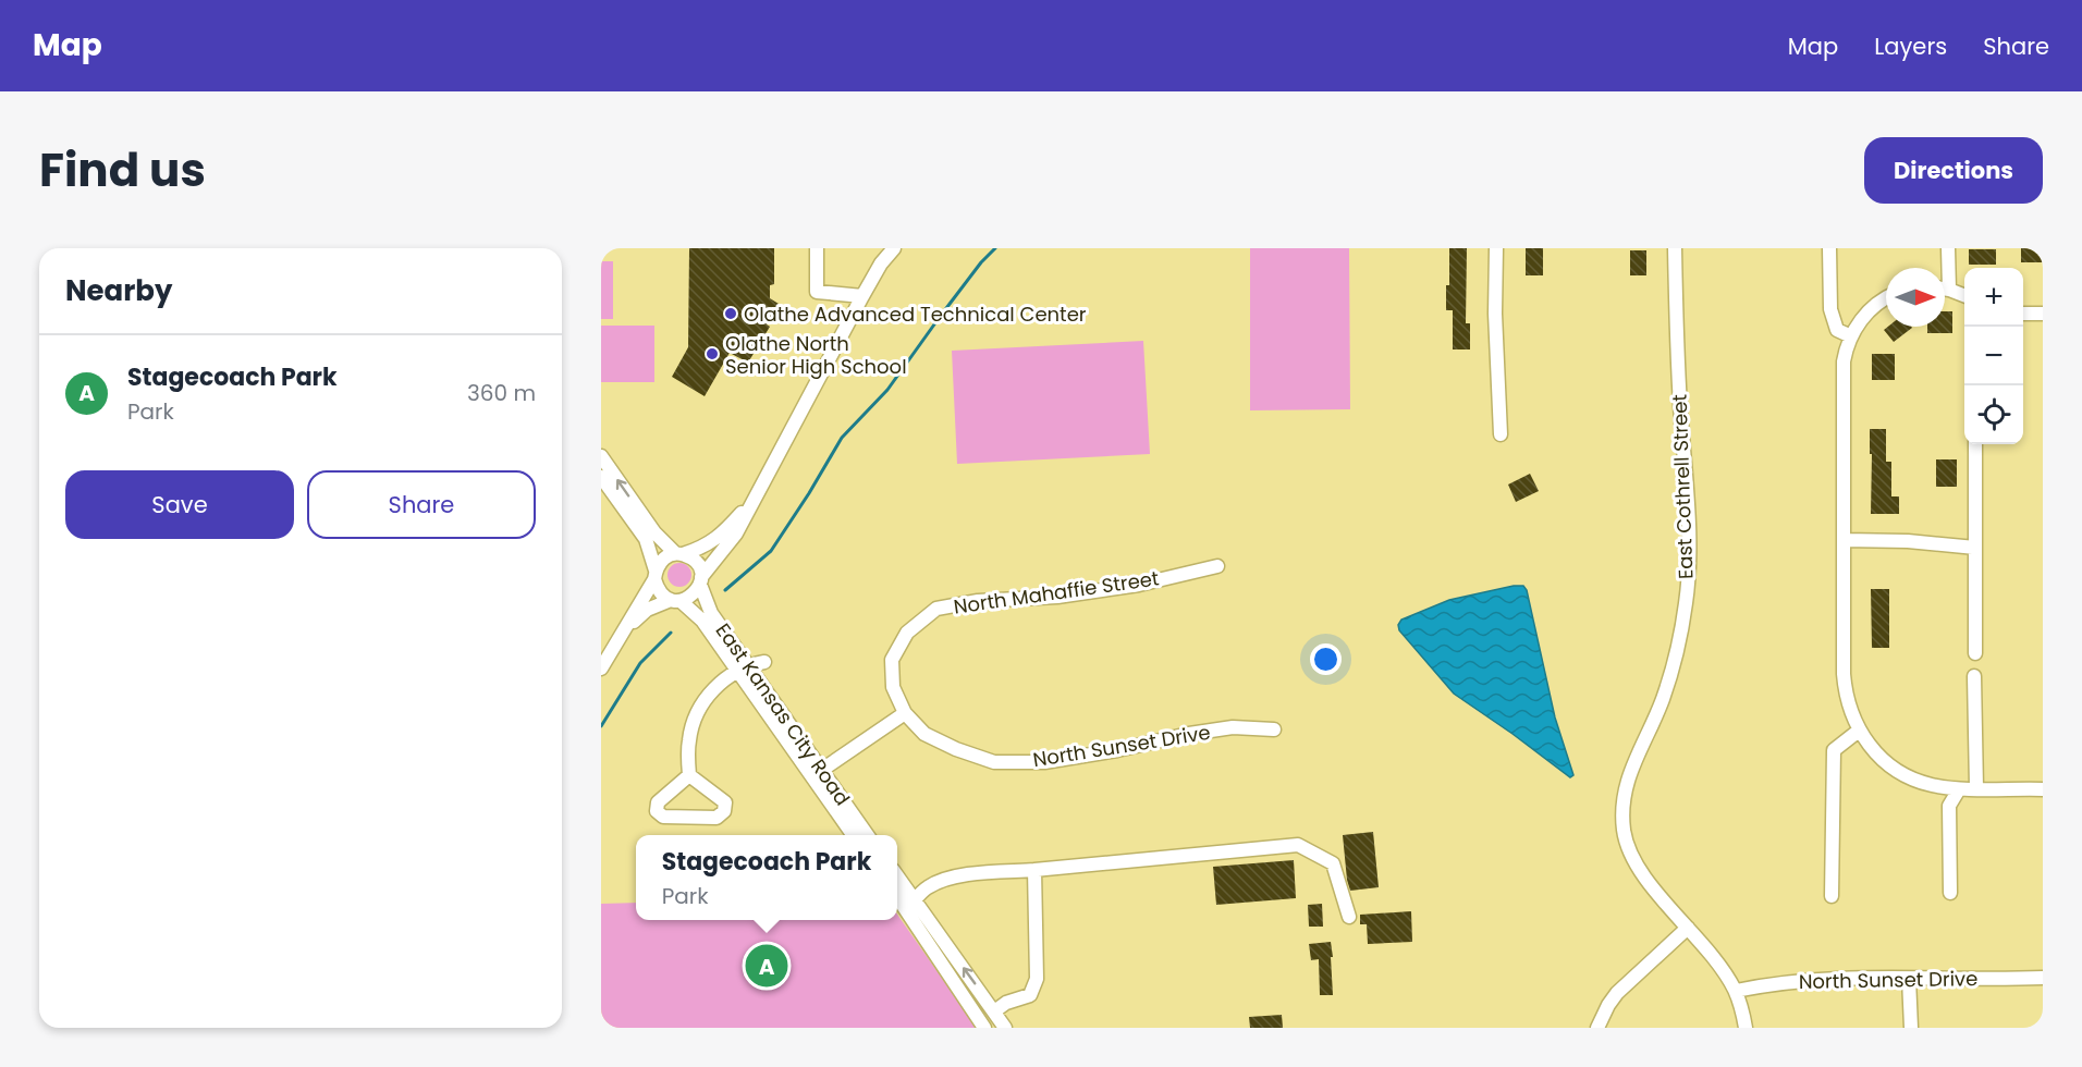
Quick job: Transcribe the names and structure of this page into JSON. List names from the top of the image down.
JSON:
{
  "streets": {
    "street": [
      "East Cothrell Street",
      "North Mahaffie Street",
      "East Kansas City Road",
      "North Sunset Drive"
    ]
  },
  "crossings": [
    ["East Cothrell Street", "North Sunset Drive"],
    ["North Mahaffie Street", "North Sunset Drive"]
  ],
  "places": ["Olathe Advanced Technical Center", "Olathe North Senior High School"],
  "north": "right",
  "page": {
    "header": "Map",
    "nav": ["Map", "Layers", "Share"],
    "title": "Find us",
    "buttons": [
      "Directions",
      ["Save", "Share"]
    ],
    "heading": "Nearby",
    "map_buttons": ["+", "−"],
    "list": [
      {
        "mark": "A",
        "name": "Stagecoach Park",
        "note": "Park",
        "value": "360 m"
      }
    ],
    "popup": ["Stagecoach Park", "Park"],
    "pins": "A"
  }
}
